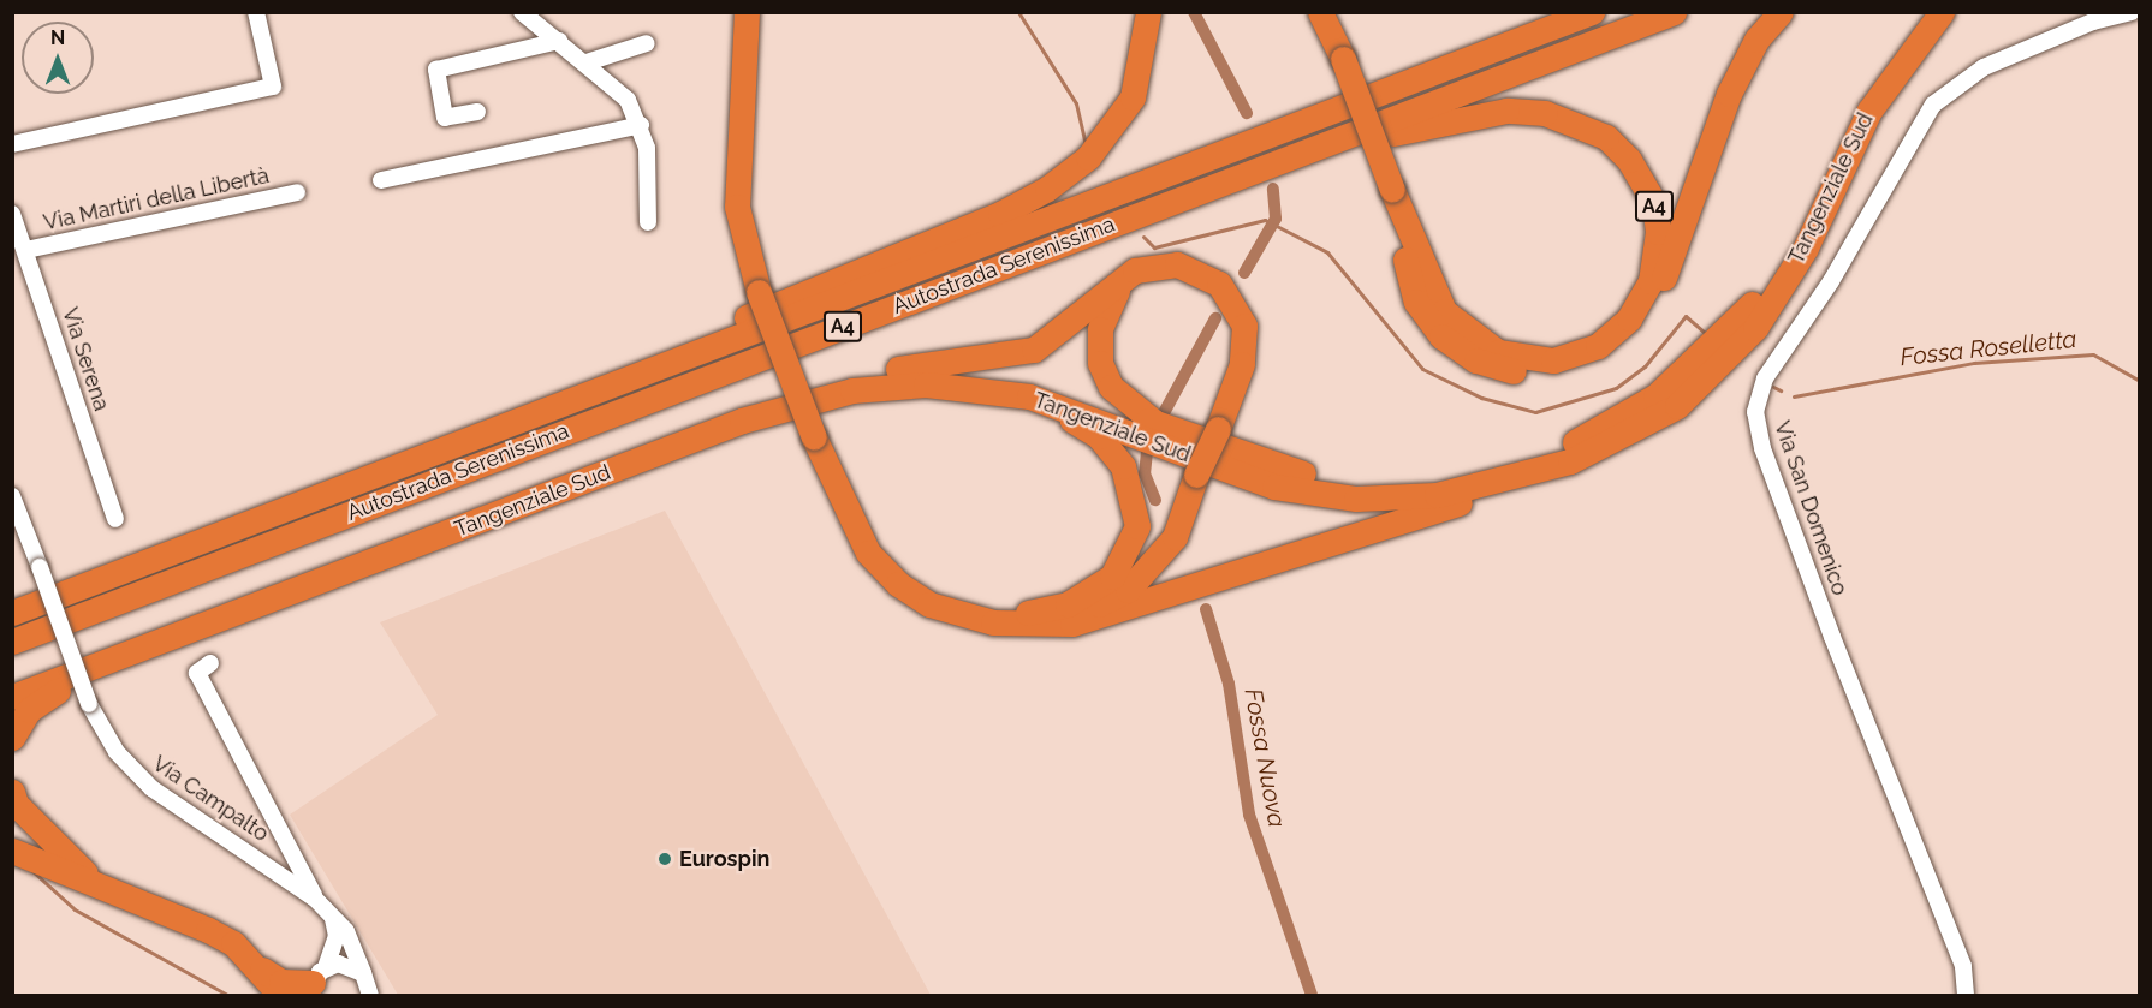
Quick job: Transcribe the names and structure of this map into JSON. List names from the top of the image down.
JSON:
{
  "streets": {
    "highway": ["Tangenziale Sud", "A4", "Autostrada Serenissima"],
    "street": [
      "Via Martiri della Libertà",
      "Via Serena",
      "Via San Domenico",
      "Via Campalto"
    ]
  },
  "crossings": [
    ["Via Martiri della Libertà", "Via Serena"],
    ["A4", "Autostrada Serenissima"]
  ],
  "water": ["Fossa Roselletta", "Fossa Nuova"],
  "places": ["Eurospin"],
  "north": "top"
}
